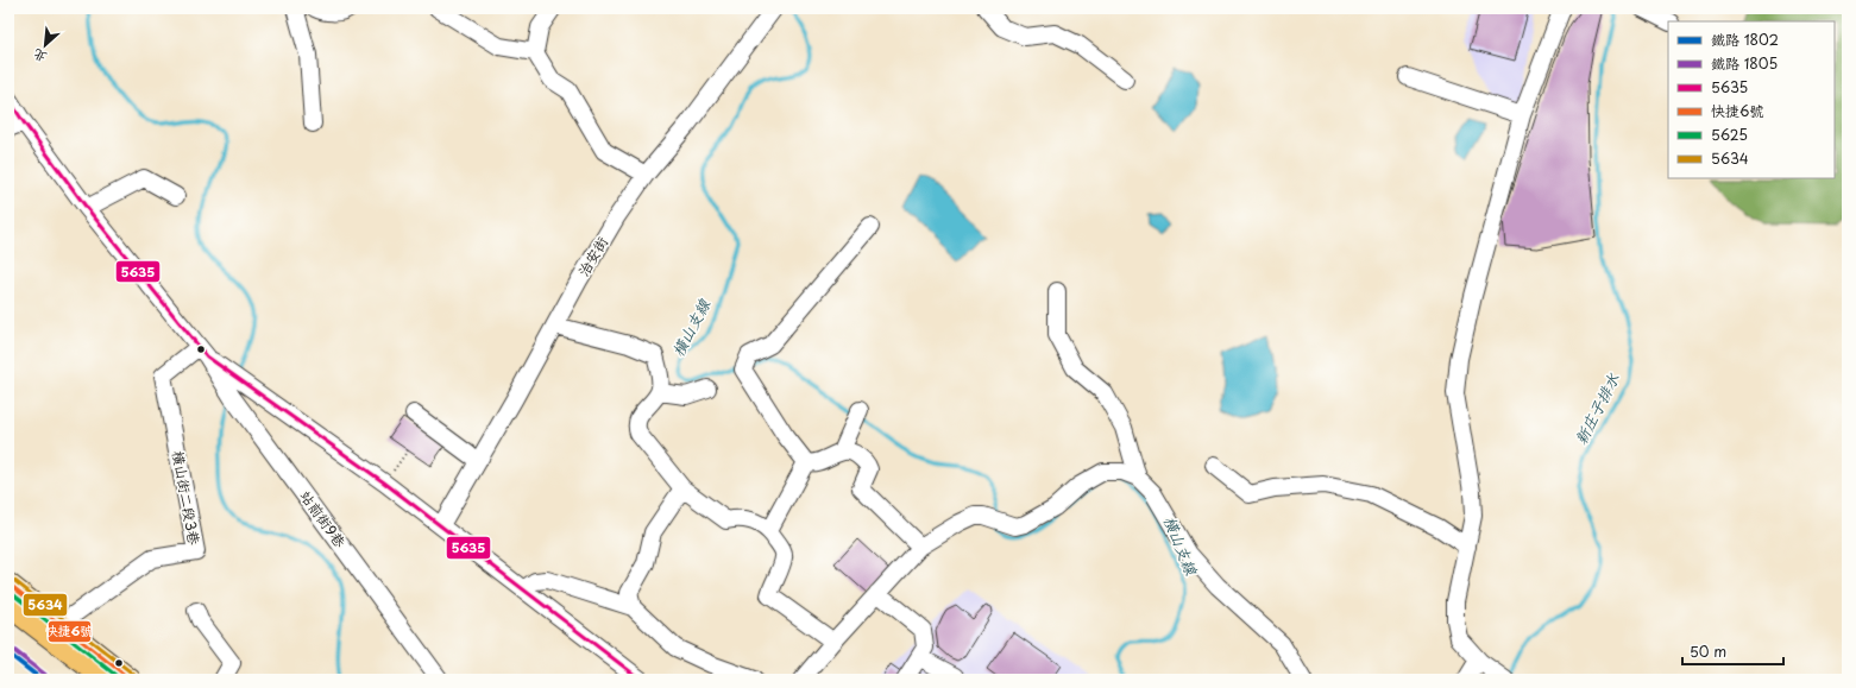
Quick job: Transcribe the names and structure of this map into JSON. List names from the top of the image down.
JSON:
{
  "streets": {
    "street": ["治安街", "橫山街二段3巷", "站前街9巷"]
  },
  "crossings": [
    ["橫山街二段3巷", "站前街9巷"]
  ],
  "water": ["橫山支線", "新庄子排水"],
  "lines": [
    "transit line 5635",
    "transit line 5634",
    "transit line 快捷6號",
    "transit line 5625",
    "rail line 1805",
    "rail line 1802"
  ],
  "legend": [
    "鐵路 1802",
    "鐵路 1805",
    "5635",
    "快捷6號",
    "5625",
    "5634"
  ],
  "scale_bar": "50 m",
  "north": "bottom left"
}
